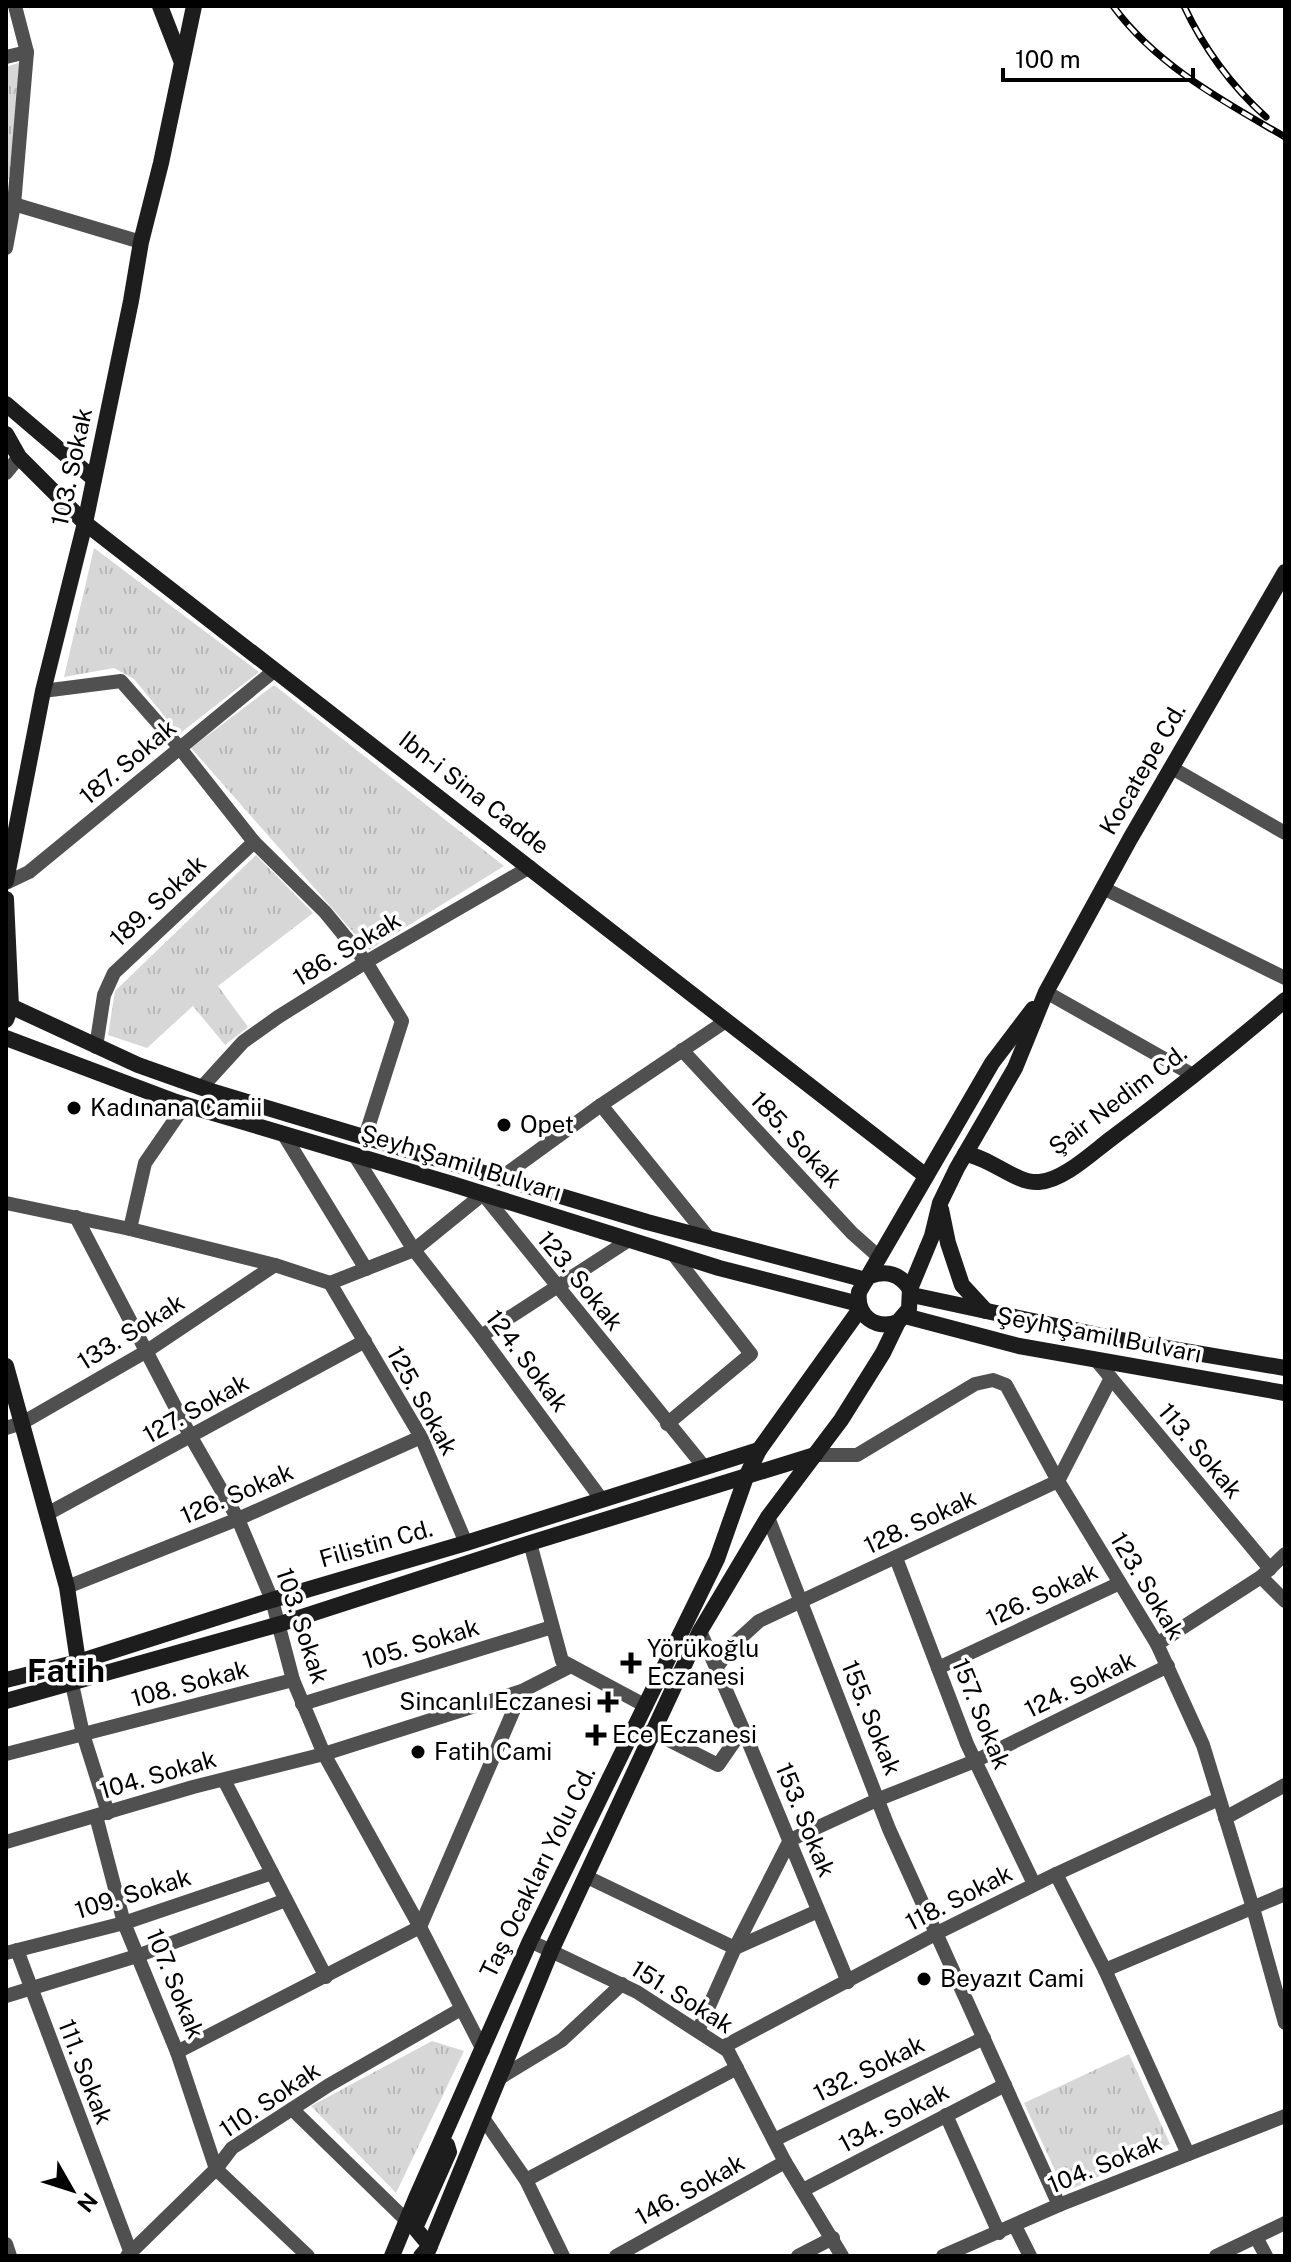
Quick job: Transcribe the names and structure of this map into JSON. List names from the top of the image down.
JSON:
{
  "streets": {
    "main road": [
      "103. Sokak",
      "Kocatepe Cd.",
      "Ibn-i Sina Cadde",
      "Şair Nedim Cd.",
      "Şeyh Şamil Bulvarı",
      "Filistin Cd.",
      "Taş Ocakları Yolu Cd."
    ],
    "street": [
      "187. Sokak",
      "189. Sokak",
      "186. Sokak",
      "185. Sokak",
      "123. Sokak",
      "133. Sokak",
      "124. Sokak",
      "125. Sokak",
      "127. Sokak",
      "113. Sokak",
      "126. Sokak",
      "128. Sokak",
      "105. Sokak",
      "108. Sokak",
      "157. Sokak",
      "155. Sokak",
      "104. Sokak",
      "153. Sokak",
      "109. Sokak",
      "118. Sokak",
      "107. Sokak",
      "151. Sokak",
      "132. Sokak",
      "111. Sokak",
      "110. Sokak",
      "134. Sokak",
      "146. Sokak"
    ]
  },
  "crossings": [
    ["103. Sokak", "187. Sokak"],
    ["103. Sokak", "Ibn-i Sina Cadde"],
    ["103. Sokak", "133. Sokak"],
    ["103. Sokak", "127. Sokak"],
    ["103. Sokak", "126. Sokak"],
    ["103. Sokak", "Filistin Cd."],
    ["103. Sokak", "105. Sokak"],
    ["103. Sokak", "108. Sokak"],
    ["103. Sokak", "104. Sokak"],
    ["103. Sokak", "Taş Ocakları Yolu Cd."],
    ["103. Sokak", "110. Sokak"],
    ["187. Sokak", "Ibn-i Sina Cadde"],
    ["Kocatepe Cd.", "Ibn-i Sina Cadde"],
    ["Kocatepe Cd.", "Şair Nedim Cd."],
    ["Kocatepe Cd.", "185. Sokak"],
    ["Kocatepe Cd.", "Şeyh Şamil Bulvarı"],
    ["Kocatepe Cd.", "Taş Ocakları Yolu Cd."],
    ["Ibn-i Sina Cadde", "186. Sokak"],
    ["189. Sokak", "Şeyh Şamil Bulvarı"],
    ["186. Sokak", "Şeyh Şamil Bulvarı"],
    ["Şeyh Şamil Bulvarı", "123. Sokak"],
    ["Şeyh Şamil Bulvarı", "124. Sokak"],
    ["Şeyh Şamil Bulvarı", "113. Sokak"],
    ["Şeyh Şamil Bulvarı", "Taş Ocakları Yolu Cd."],
    ["123. Sokak", "124. Sokak"],
    ["123. Sokak", "126. Sokak"],
    ["123. Sokak", "128. Sokak"],
    ["123. Sokak", "Filistin Cd."],
    ["123. Sokak", "Taş Ocakları Yolu Cd."],
    ["123. Sokak", "118. Sokak"],
    ["124. Sokak", "Filistin Cd."],
    ["124. Sokak", "157. Sokak"],
    ["124. Sokak", "155. Sokak"],
    ["124. Sokak", "153. Sokak"],
    ["125. Sokak", "127. Sokak"],
    ["125. Sokak", "126. Sokak"],
    ["125. Sokak", "Filistin Cd."],
    ["126. Sokak", "157. Sokak"],
    ["128. Sokak", "157. Sokak"],
    ["128. Sokak", "155. Sokak"],
    ["128. Sokak", "153. Sokak"],
    ["Filistin Cd.", "Taş Ocakları Yolu Cd."],
    ["Filistin Cd.", "107. Sokak"],
    ["108. Sokak", "107. Sokak"],
    ["157. Sokak", "118. Sokak"],
    ["155. Sokak", "104. Sokak"],
    ["155. Sokak", "Taş Ocakları Yolu Cd."],
    ["155. Sokak", "118. Sokak"],
    ["155. Sokak", "132. Sokak"],
    ["155. Sokak", "134. Sokak"],
    ["104. Sokak", "107. Sokak"],
    ["153. Sokak", "Taş Ocakları Yolu Cd."],
    ["153. Sokak", "118. Sokak"],
    ["Taş Ocakları Yolu Cd.", "151. Sokak"],
    ["109. Sokak", "107. Sokak"],
    ["109. Sokak", "111. Sokak"],
    ["118. Sokak", "151. Sokak"],
    ["107. Sokak", "110. Sokak"],
    ["151. Sokak", "132. Sokak"],
    ["151. Sokak", "134. Sokak"],
    ["151. Sokak", "146. Sokak"],
    ["111. Sokak", "110. Sokak"]
  ],
  "districts": ["Fatih"],
  "places": {
    "other": [
      "Kadınana Camii",
      "Opet",
      "Fatih Cami",
      "Beyazıt Cami"
    ],
    "health": ["Yörükoğlu Eczanesi", "Sincanlı Eczanesi", "Ece Eczanesi"]
  },
  "scale_bar": "100 m",
  "north": "bottom right"
}
